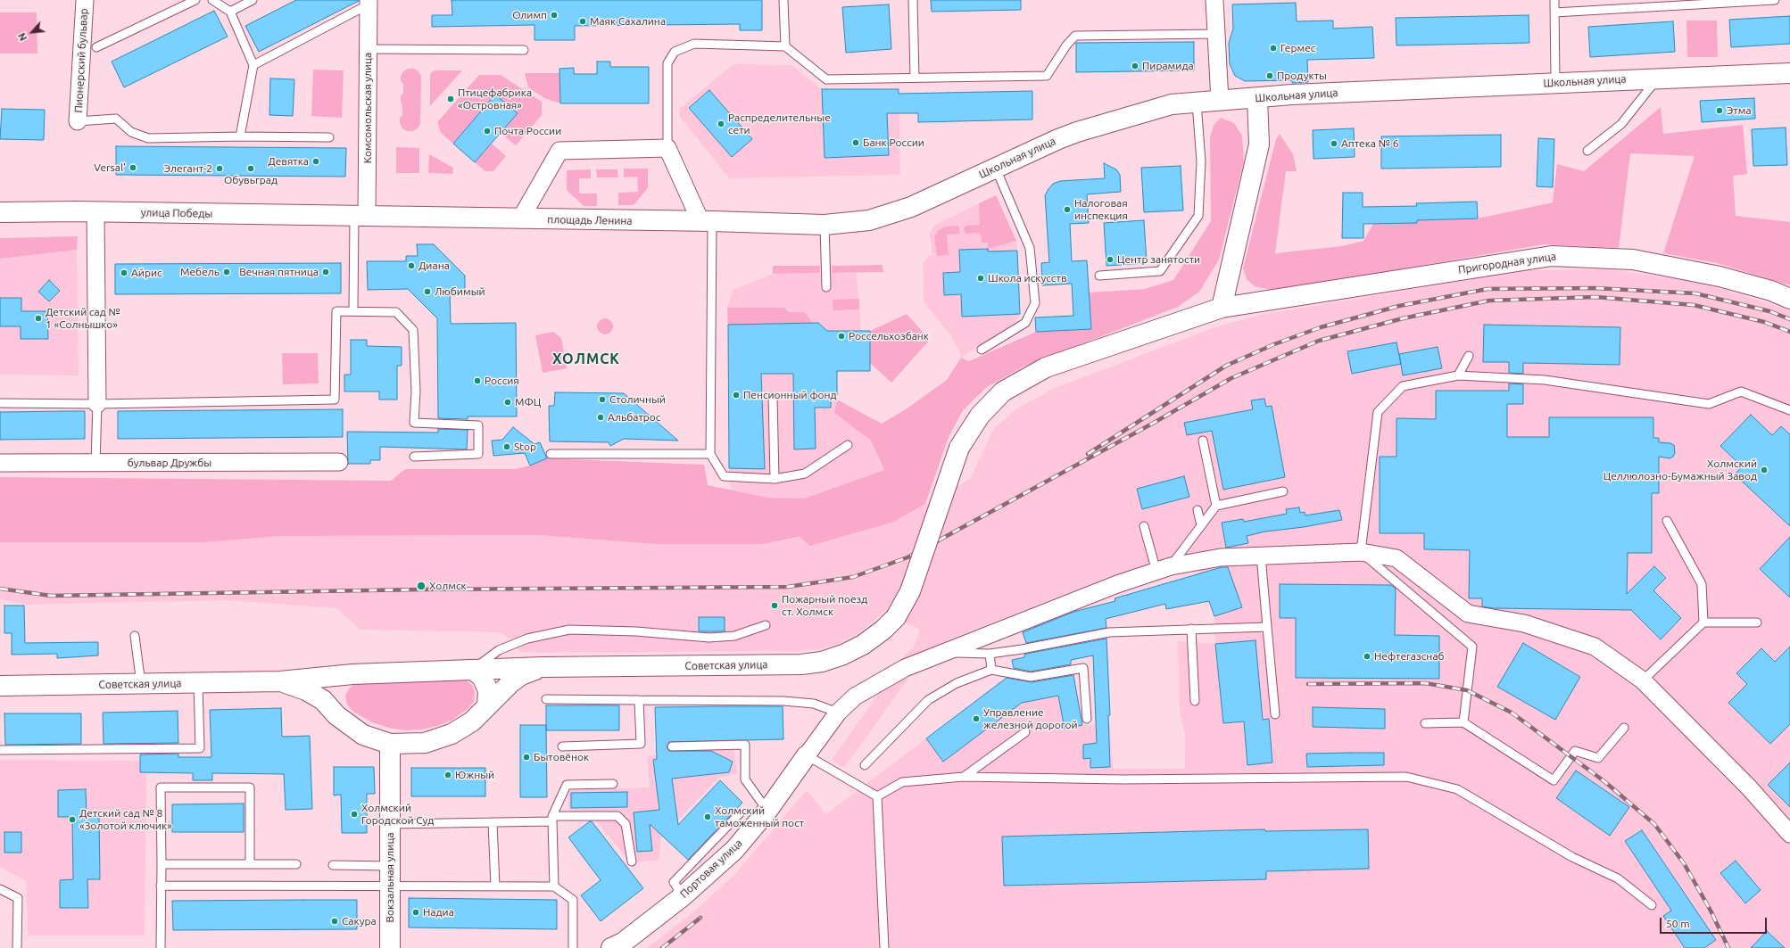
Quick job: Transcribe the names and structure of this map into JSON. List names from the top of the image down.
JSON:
{
  "streets": {
    "main road": [
      "Школьная улица",
      "улица Победы",
      "площадь Ленина",
      "Пригородная улица",
      "Советская улица",
      "Портовая улица",
      "Вокзальная улица"
    ],
    "street": ["Пионерский бульвар", "Комсомольская улица", "бульвар Дружбы"]
  },
  "crossings": [
    ["Школьная улица", "площадь Ленина"],
    ["Комсомольская улица", "улица Победы"],
    ["Комсомольская улица", "площадь Ленина"],
    ["улица Победы", "площадь Ленина"],
    ["Пригородная улица", "Советская улица"],
    ["Советская улица", "Вокзальная улица"]
  ],
  "districts": ["ХОЛМСК"],
  "places": [
    "Олимп",
    "Маяк Сахалина",
    "Гермес",
    "Пирамида",
    "Продукты",
    "Птицефабрика «Островная»",
    "Этма",
    "Распределительные сети",
    "Почта России",
    "Банк России",
    "Аптека № 6",
    "Девятка",
    "Versal'",
    "Элегант-2",
    "Обувьград",
    "Налоговая инспекция",
    "Центр занятости",
    "Диана",
    "Мебель",
    "Вечная пятница",
    "Айрис",
    "Школа искусств",
    "Любимый",
    "Детский сад № 1 «Солнышко»",
    "Россельхозбанк",
    "Россия",
    "Пенсионный фонд",
    "Столичный",
    "МФЦ",
    "Альбатрос",
    "Stop",
    "Холмский Целлюлозно-Бумажный Завод",
    "Холмск",
    "Пожарный поезд ст. Холмск",
    "Нефтегазснаб",
    "Управление железной дорогой",
    "Бытовёнок",
    "Южный",
    "Холмский Городской Суд",
    "Холмский таможенный пост",
    "Детский сад № 8 «Золотой ключик»",
    "Надиа",
    "Сакура"
  ],
  "scale_bar": "50 m",
  "north": "bottom left"
}
